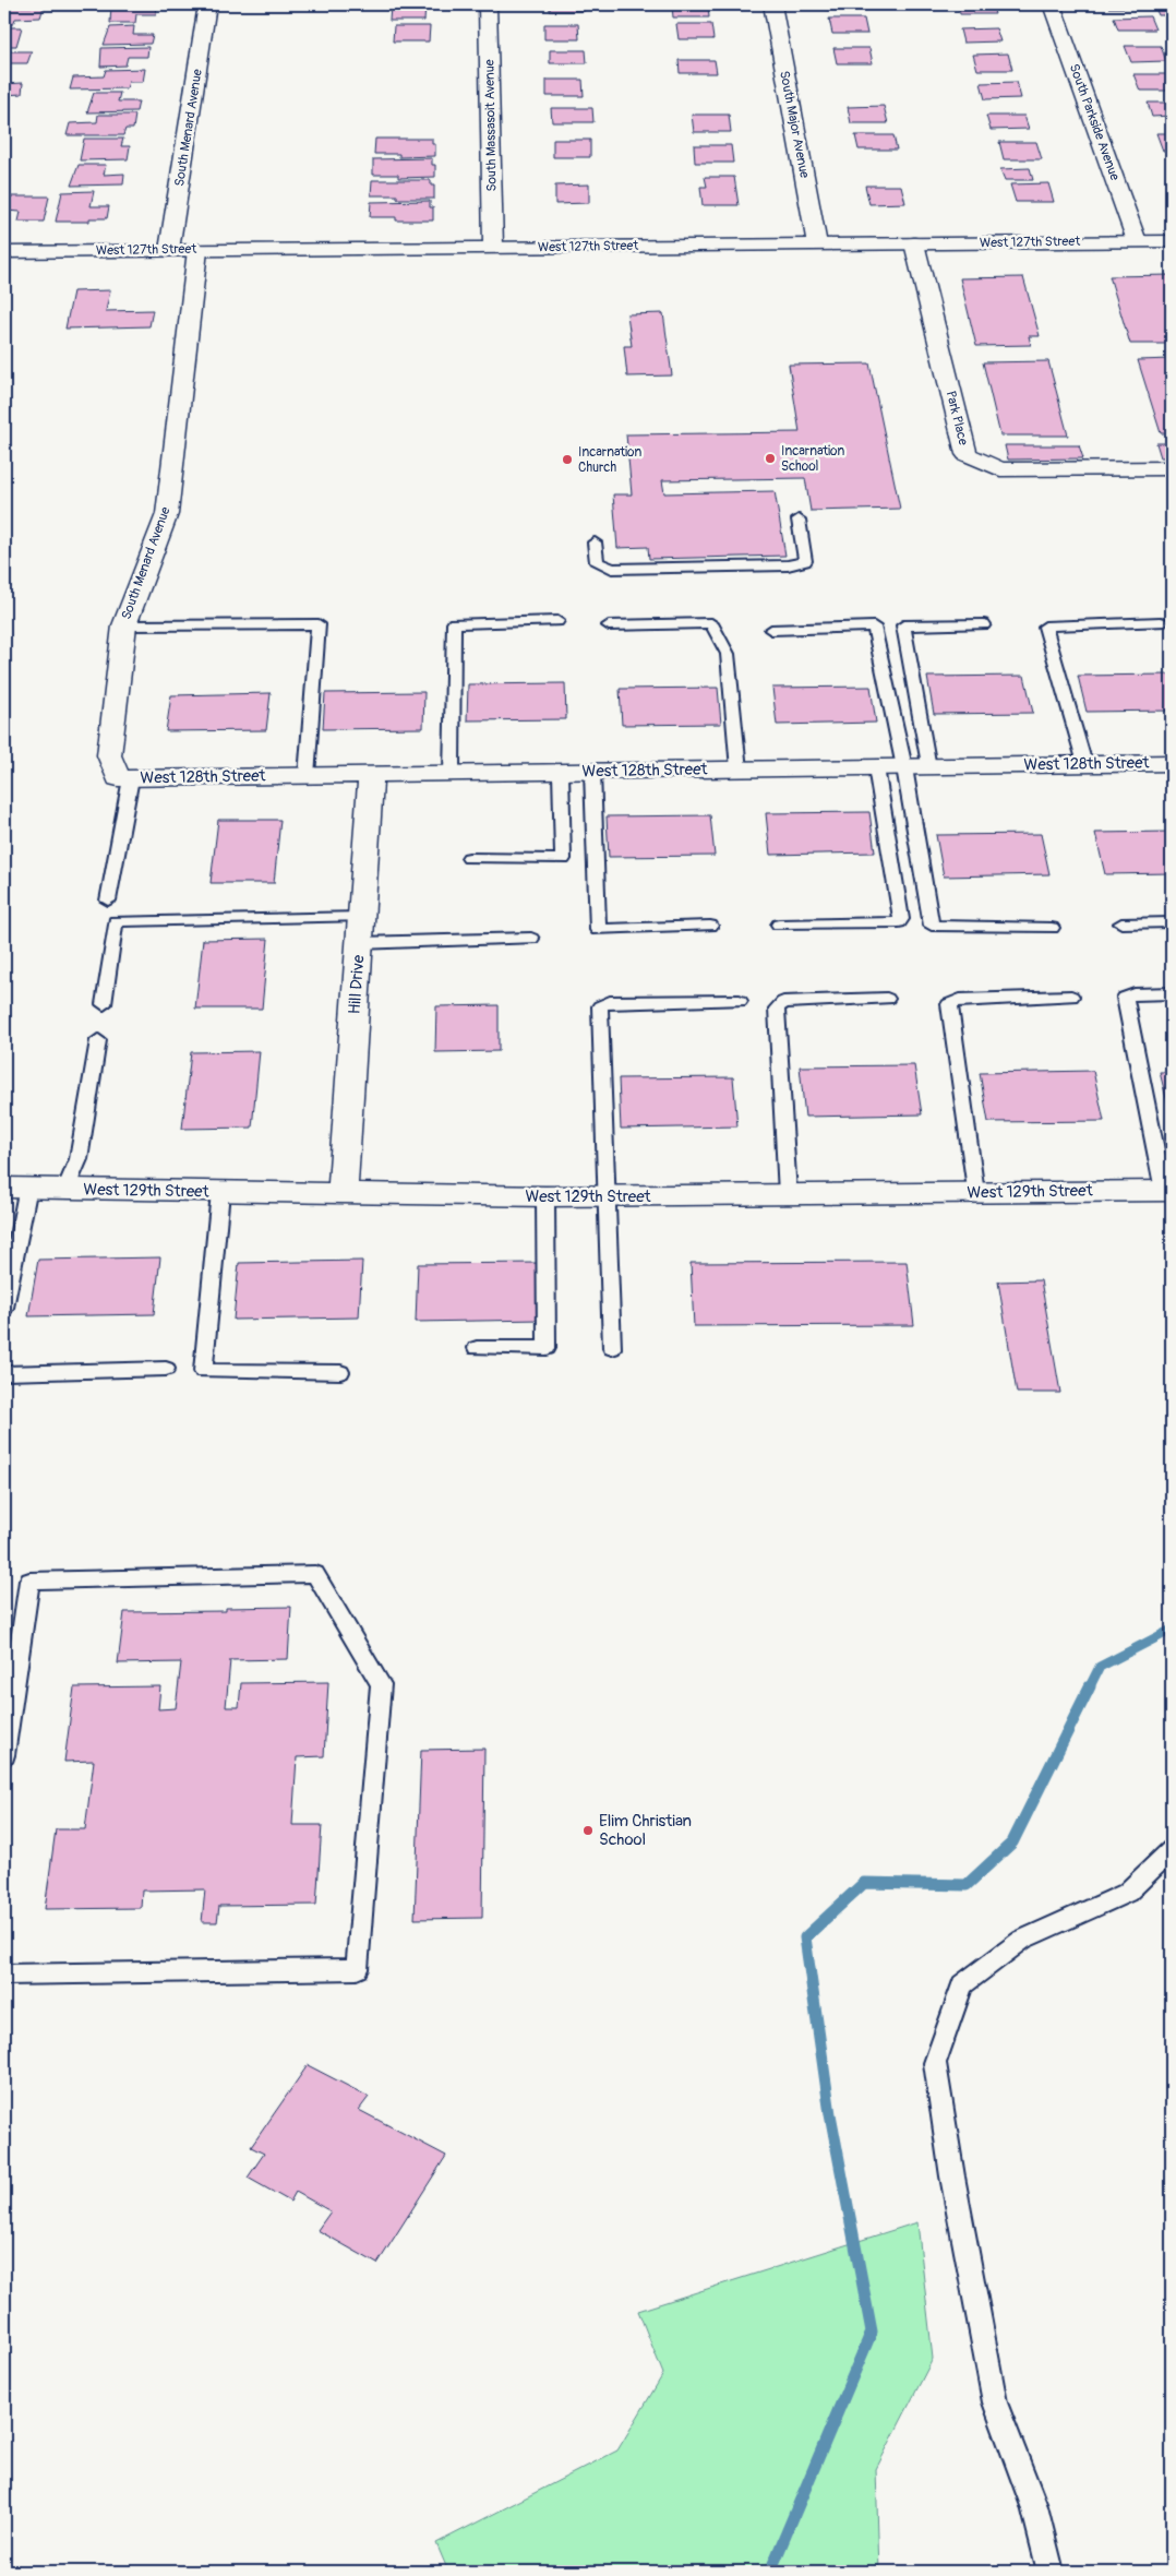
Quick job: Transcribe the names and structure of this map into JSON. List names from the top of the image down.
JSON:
{
  "streets": {
    "street": [
      "South Parkside Avenue",
      "South Major Avenue",
      "South Massasoit Avenue",
      "South Menard Avenue",
      "West 127th Street",
      "Park Place",
      "West 128th Street",
      "Hill Drive",
      "West 129th Street"
    ]
  },
  "crossings": [
    ["South Parkside Avenue", "West 127th Street"],
    ["South Major Avenue", "West 127th Street"],
    ["South Massasoit Avenue", "West 127th Street"],
    ["South Menard Avenue", "West 127th Street"],
    ["South Menard Avenue", "West 128th Street"],
    ["West 127th Street", "Park Place"],
    ["West 128th Street", "Hill Drive"],
    ["Hill Drive", "West 129th Street"]
  ],
  "places": ["Incarnation School", "Incarnation Church", "Elim Christian School"]
}
